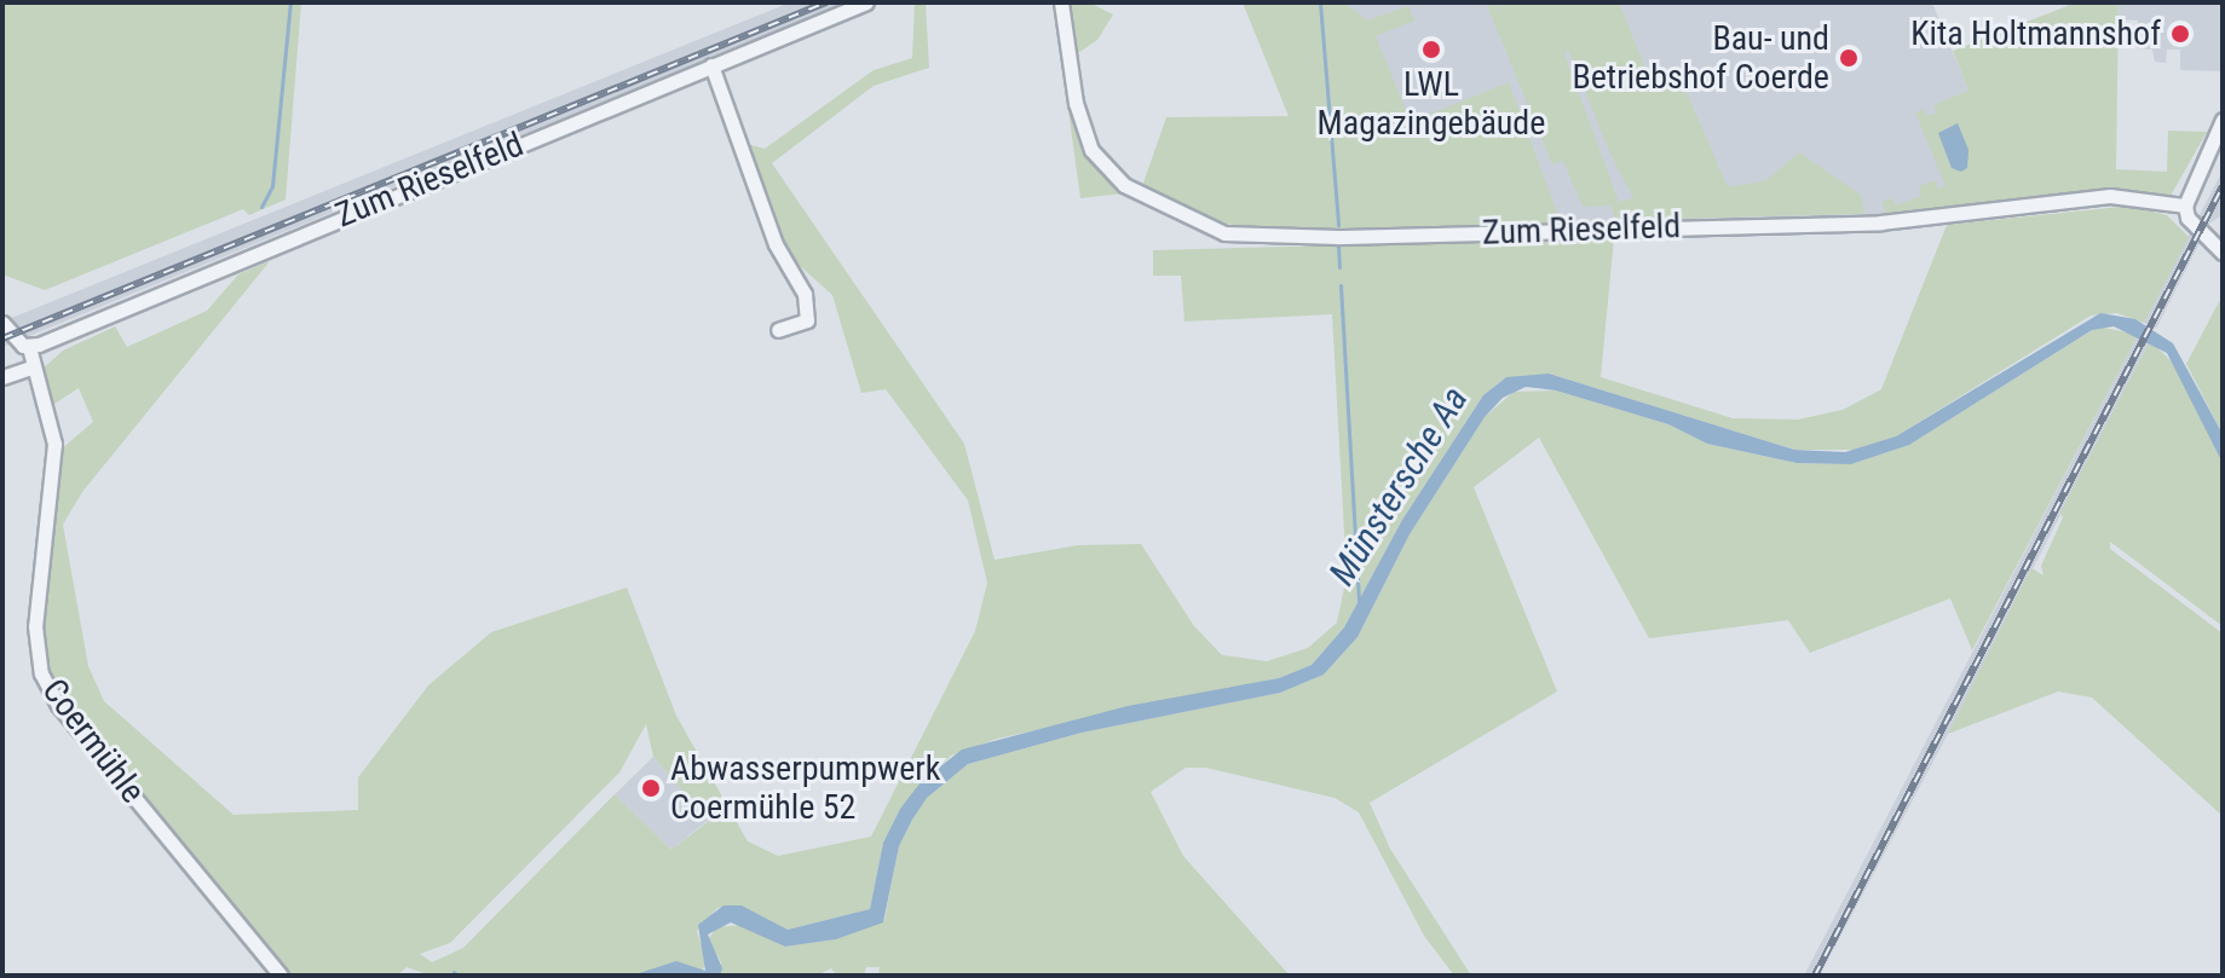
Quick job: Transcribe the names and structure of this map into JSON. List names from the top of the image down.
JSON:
{
  "streets": {
    "street": ["Zum Rieselfeld", "Coermühle"]
  },
  "crossings": [
    ["Zum Rieselfeld", "Coermühle"]
  ],
  "water": ["Münstersche Aa"],
  "places": [
    "Kita Holtmannshof",
    "LWL Magazingebäude",
    "Bau- und Betriebshof Coerde",
    "Abwasserpumpwerk Coermühle 52"
  ]
}
